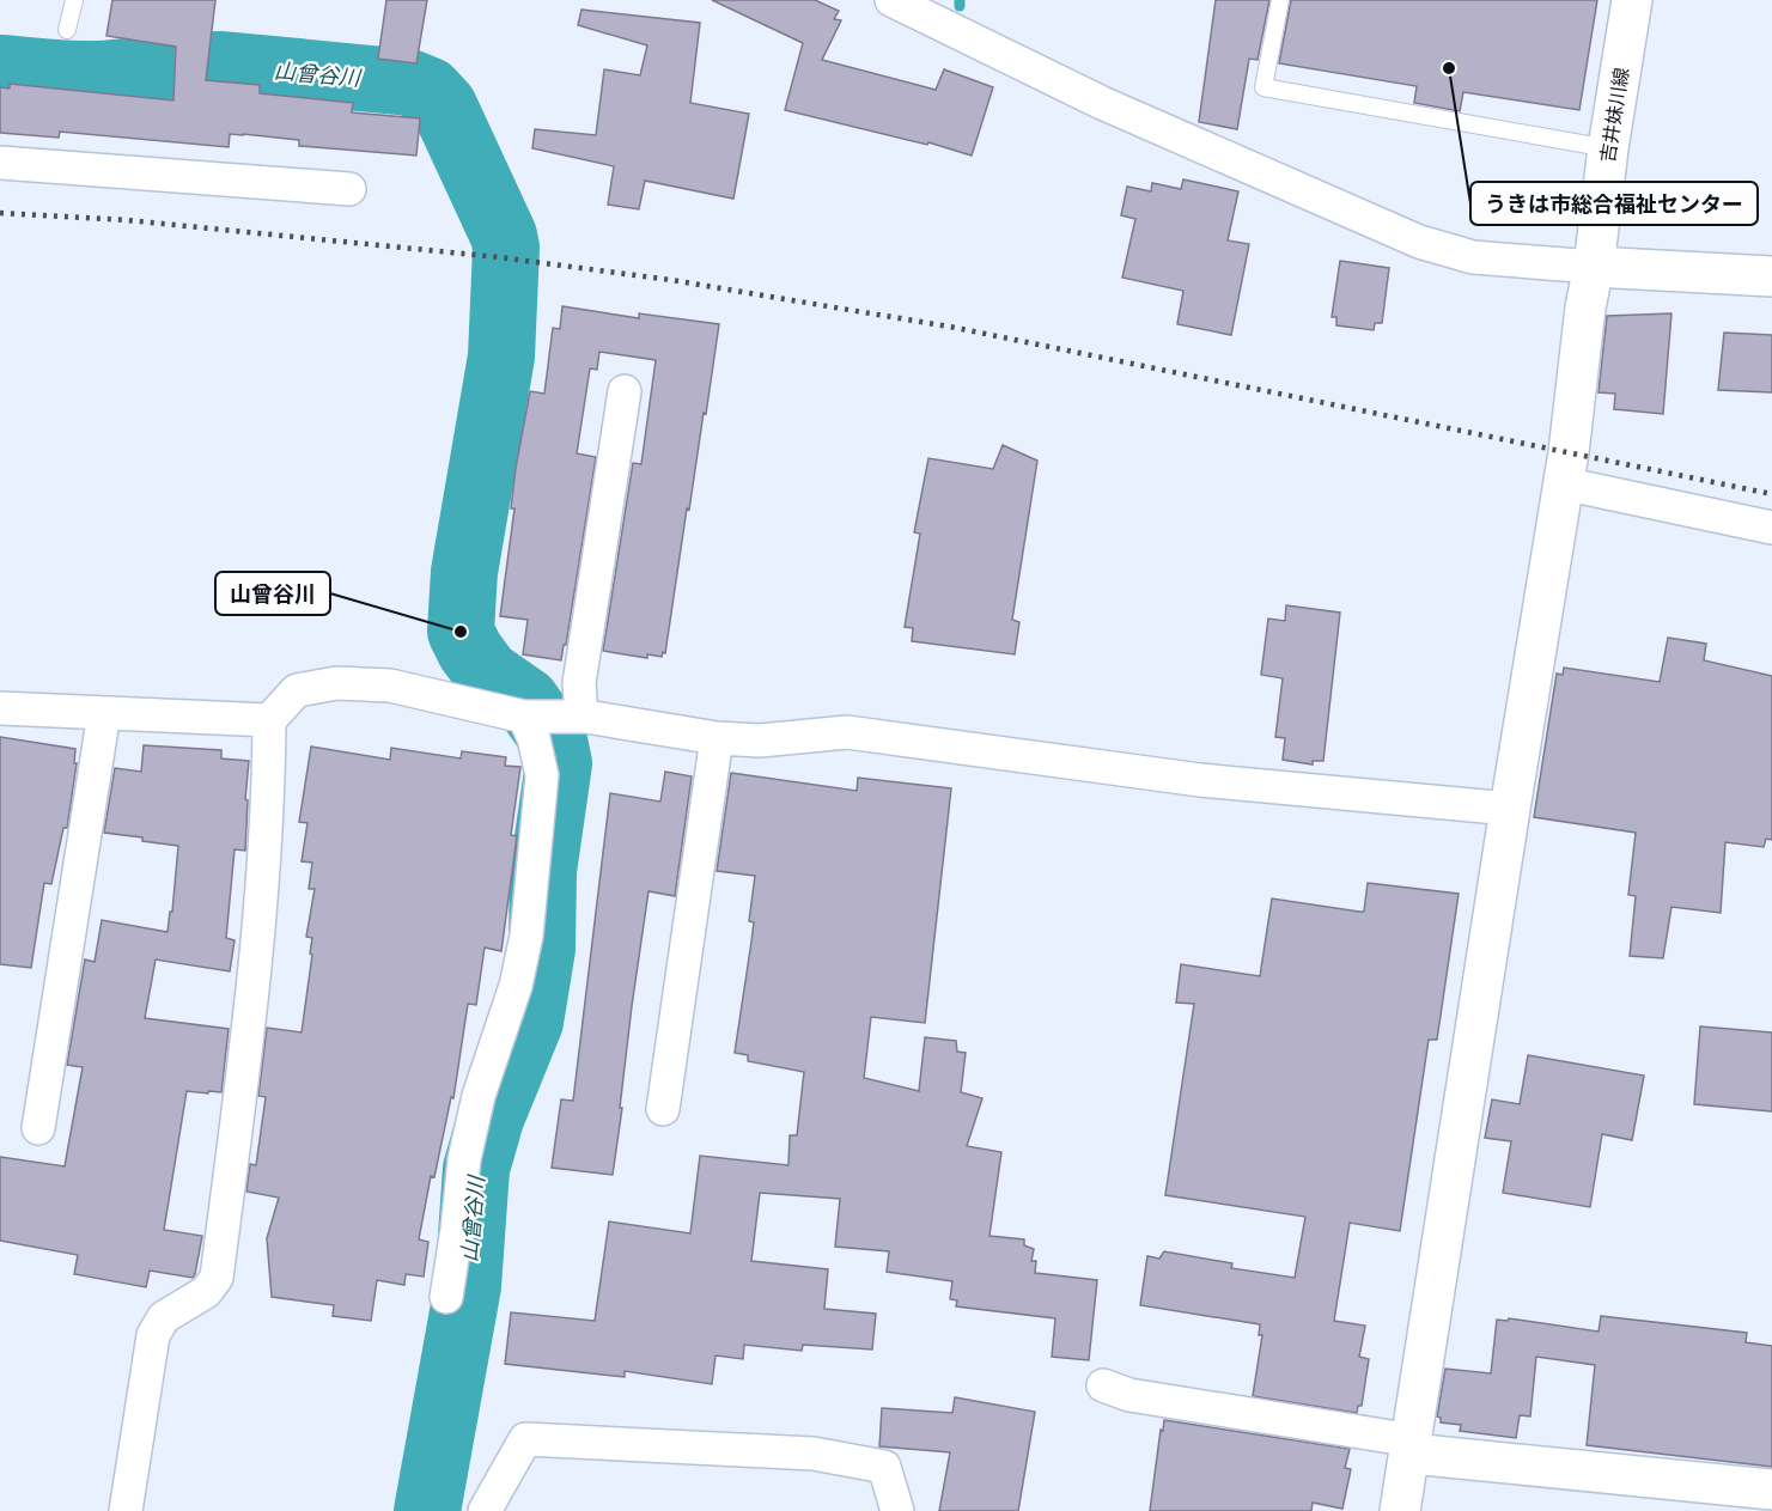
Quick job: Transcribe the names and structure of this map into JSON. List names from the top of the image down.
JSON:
{
  "streets": {
    "street": ["吉井妹川線"]
  },
  "water": ["山曾谷川"],
  "places": ["うきは市総合福祉センター", "山曾谷川"]
}
